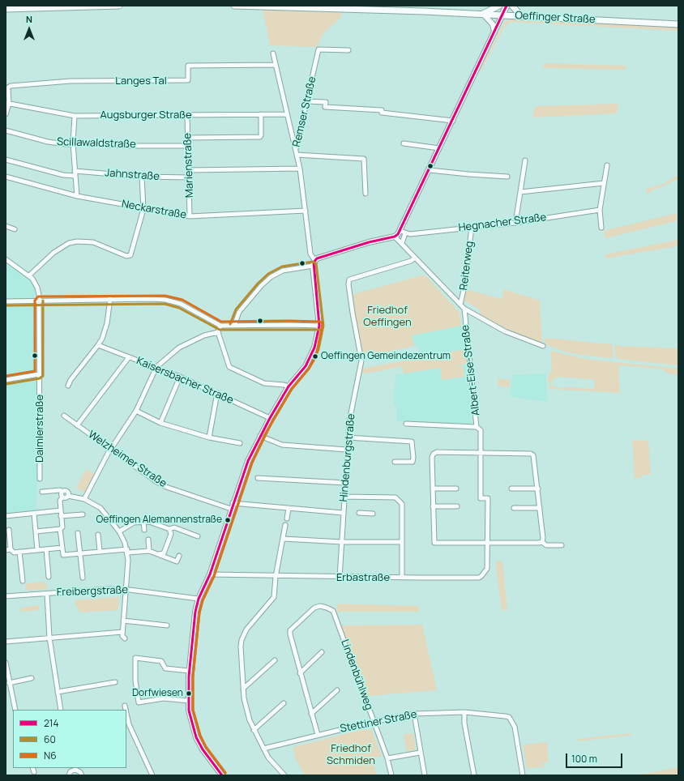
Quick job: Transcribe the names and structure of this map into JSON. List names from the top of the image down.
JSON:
{
  "streets": {
    "main road": ["Oeffinger Straße"],
    "street": [
      "Langes Tal",
      "Remser Straße",
      "Augsburger Straße",
      "Scillawaldstraße",
      "Marienstraße",
      "Jahnstraße",
      "Neckarstraße",
      "Hegnacher Straße",
      "Reiterweg",
      "Albert-Eise-Straße",
      "Kaisersbacher Straße",
      "Daimlerstraße",
      "Hindenburgstraße",
      "Welzheimer Straße",
      "Erbastraße",
      "Freibergstraße",
      "Lindenbühlweg",
      "Stettiner Straße"
    ]
  },
  "crossings": [
    ["Langes Tal", "Augsburger Straße"],
    ["Remser Straße", "Neckarstraße"],
    ["Augsburger Straße", "Marienstraße"],
    ["Scillawaldstraße", "Marienstraße"],
    ["Marienstraße", "Jahnstraße"],
    ["Marienstraße", "Neckarstraße"],
    ["Hegnacher Straße", "Reiterweg"],
    ["Albert-Eise-Straße", "Erbastraße"],
    ["Hindenburgstraße", "Welzheimer Straße"],
    ["Hindenburgstraße", "Erbastraße"],
    ["Lindenbühlweg", "Stettiner Straße"]
  ],
  "parks": ["Friedhof Oeffingen", "Friedhof Schmiden"],
  "places": ["Oeffingen Gemeindezentrum", "Oeffingen Alemannenstraße", "Dorfwiesen"],
  "lines": ["transit line 214", "transit line 60", "transit line N6"],
  "legend": ["214", "60", "N6"],
  "scale_bar": "100 m",
  "north": "top"
}
